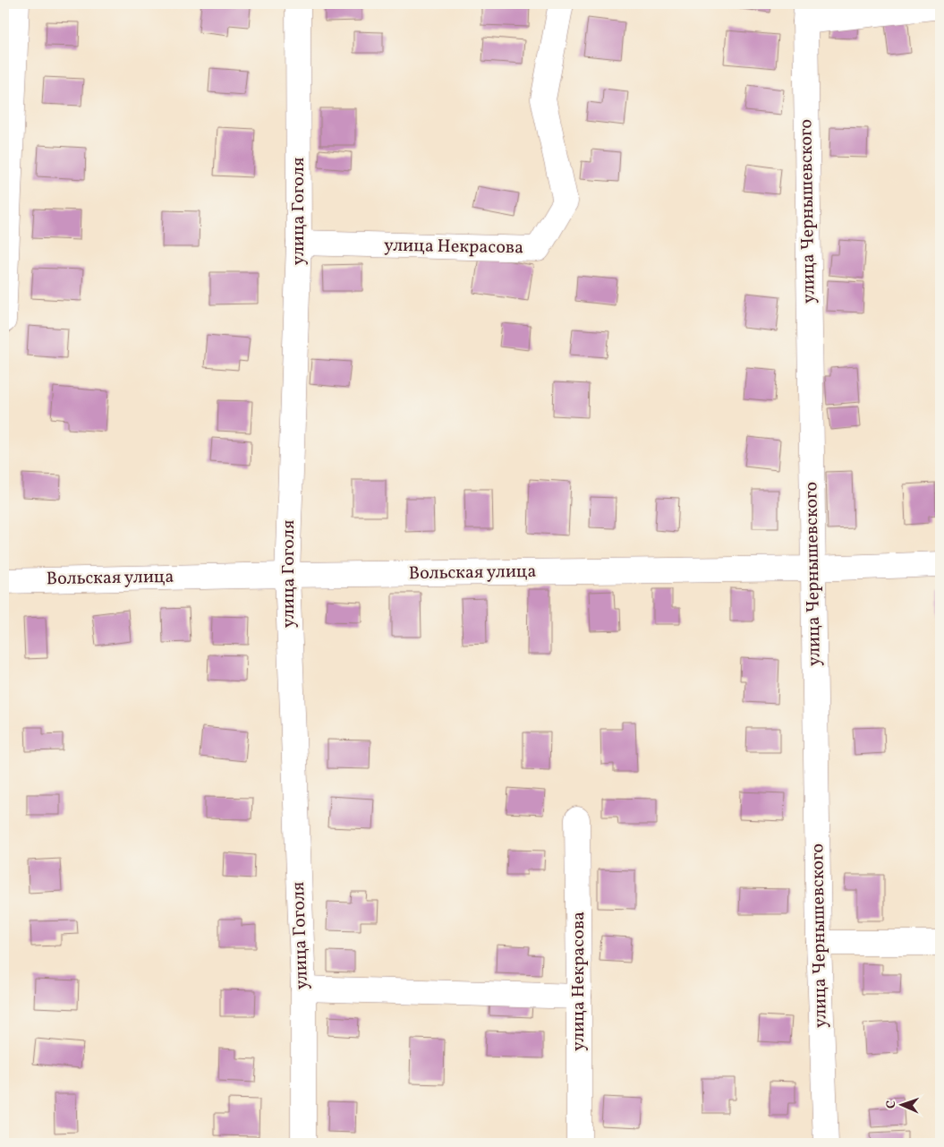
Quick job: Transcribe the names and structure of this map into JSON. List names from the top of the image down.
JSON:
{
  "streets": {
    "street": [
      "улица Гоголя",
      "улица Чернышевского",
      "улица Некрасова",
      "Вольская улица"
    ]
  },
  "crossings": [
    ["улица Гоголя", "улица Некрасова"],
    ["улица Гоголя", "Вольская улица"],
    ["улица Чернышевского", "Вольская улица"]
  ],
  "north": "left"
}
